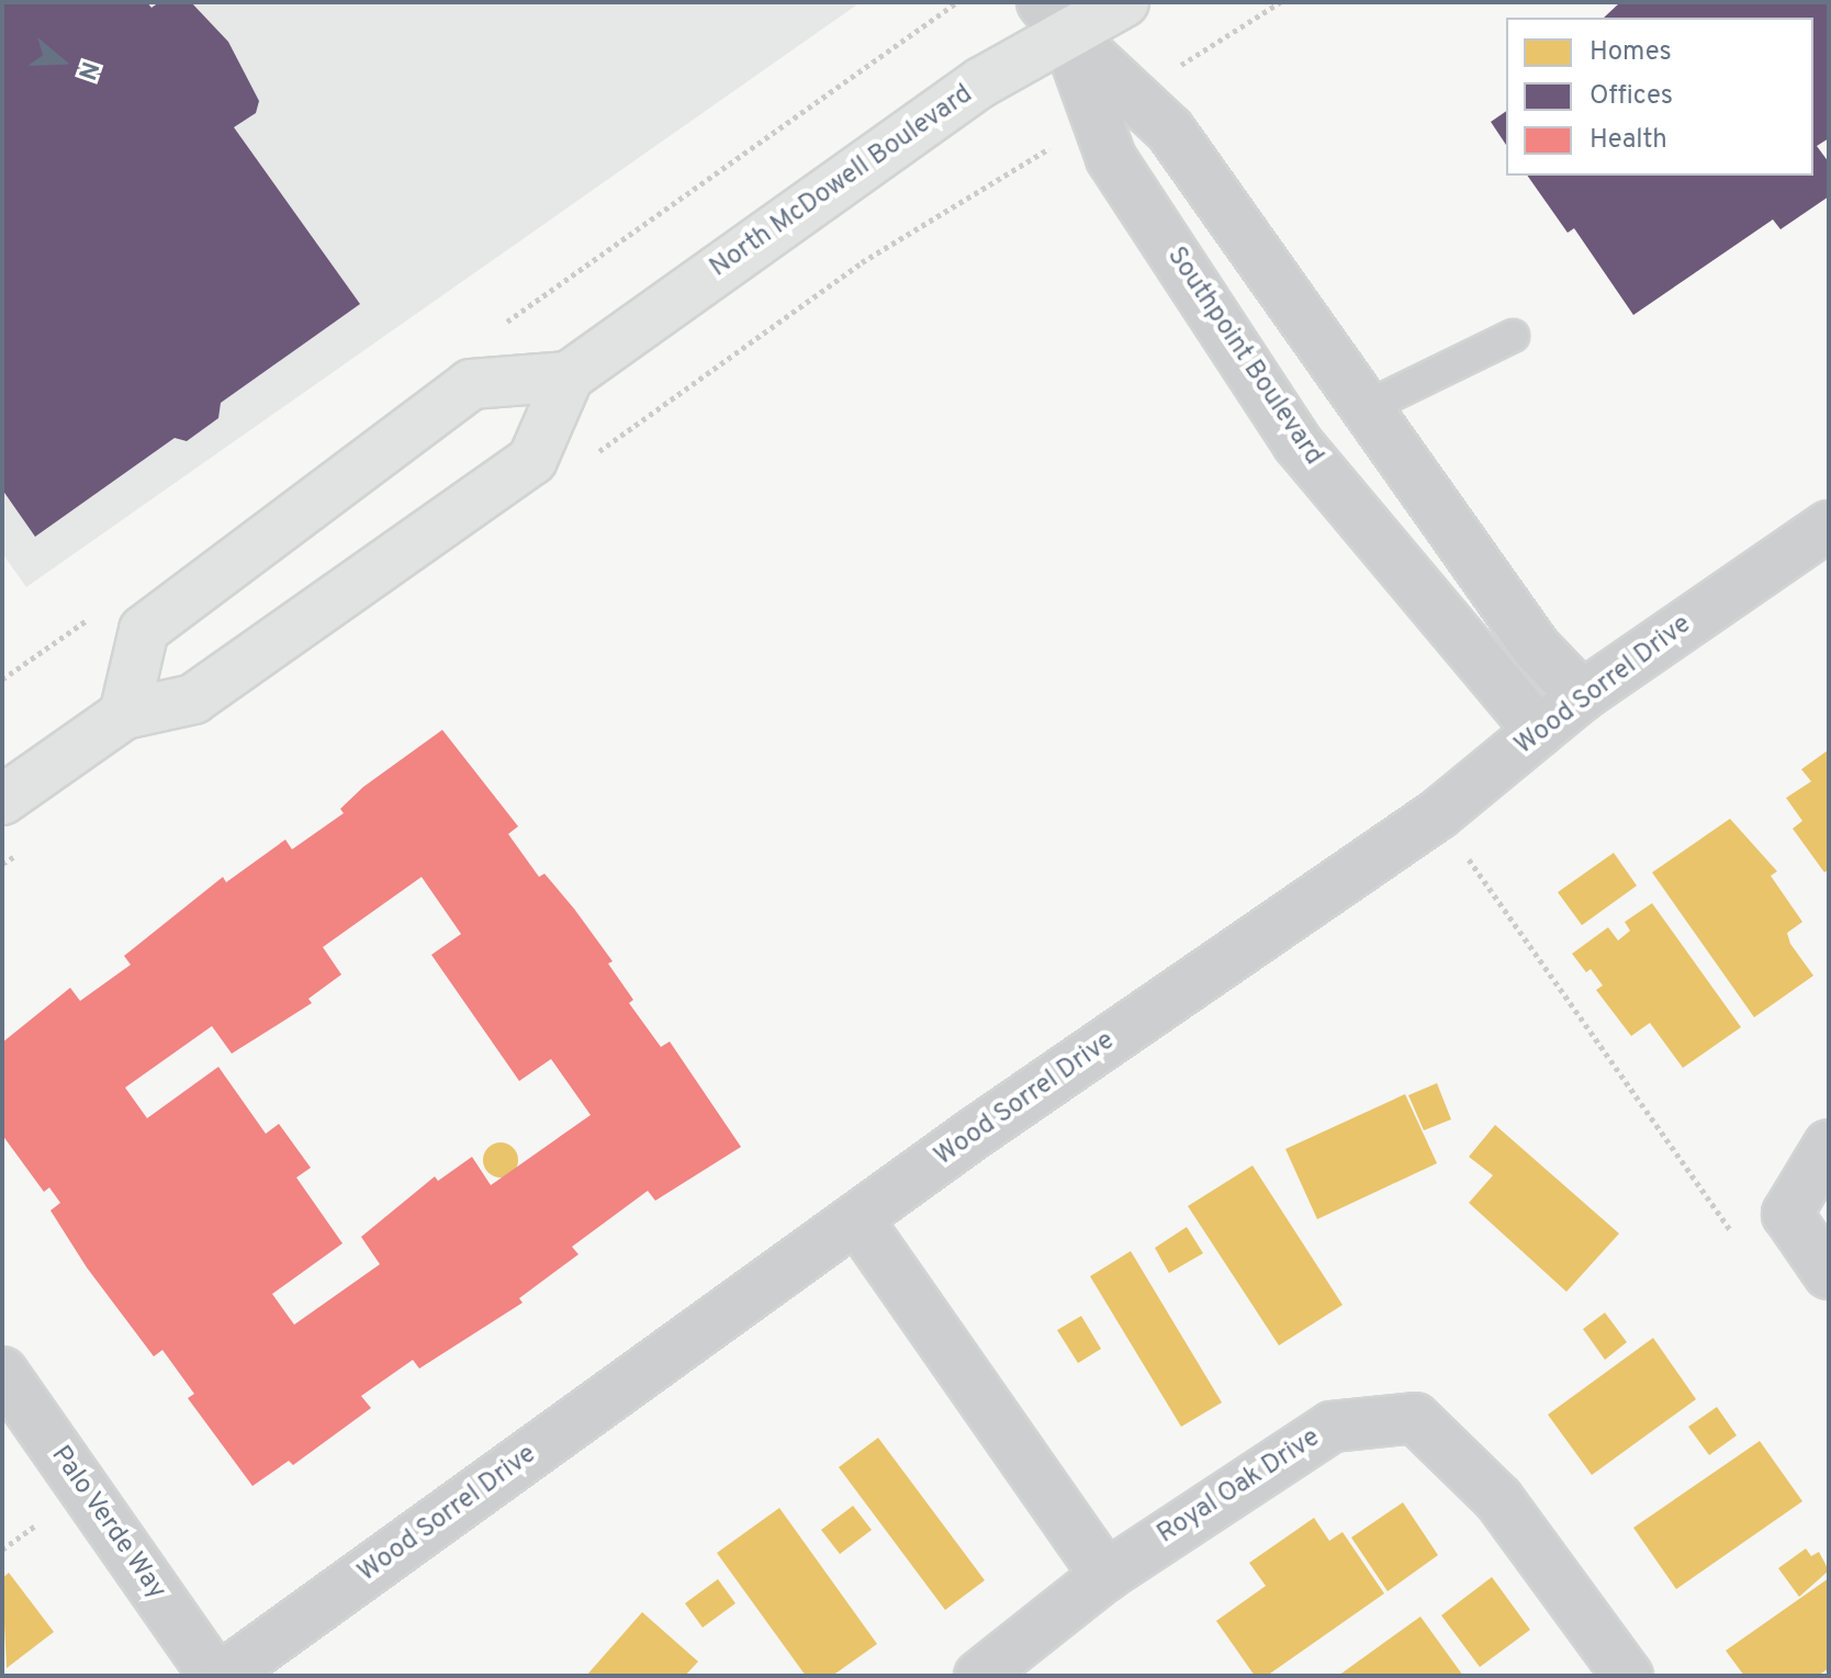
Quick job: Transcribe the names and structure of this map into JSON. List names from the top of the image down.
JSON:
{
  "streets": {
    "main road": ["North McDowell Boulevard"],
    "street": [
      "Southpoint Boulevard",
      "Wood Sorrel Drive",
      "Royal Oak Drive",
      "Palo Verde Way"
    ]
  },
  "crossings": [
    ["North McDowell Boulevard", "Southpoint Boulevard"],
    ["Southpoint Boulevard", "Wood Sorrel Drive"]
  ],
  "legend": ["Homes", "Offices", "Health"],
  "north": "right"
}
